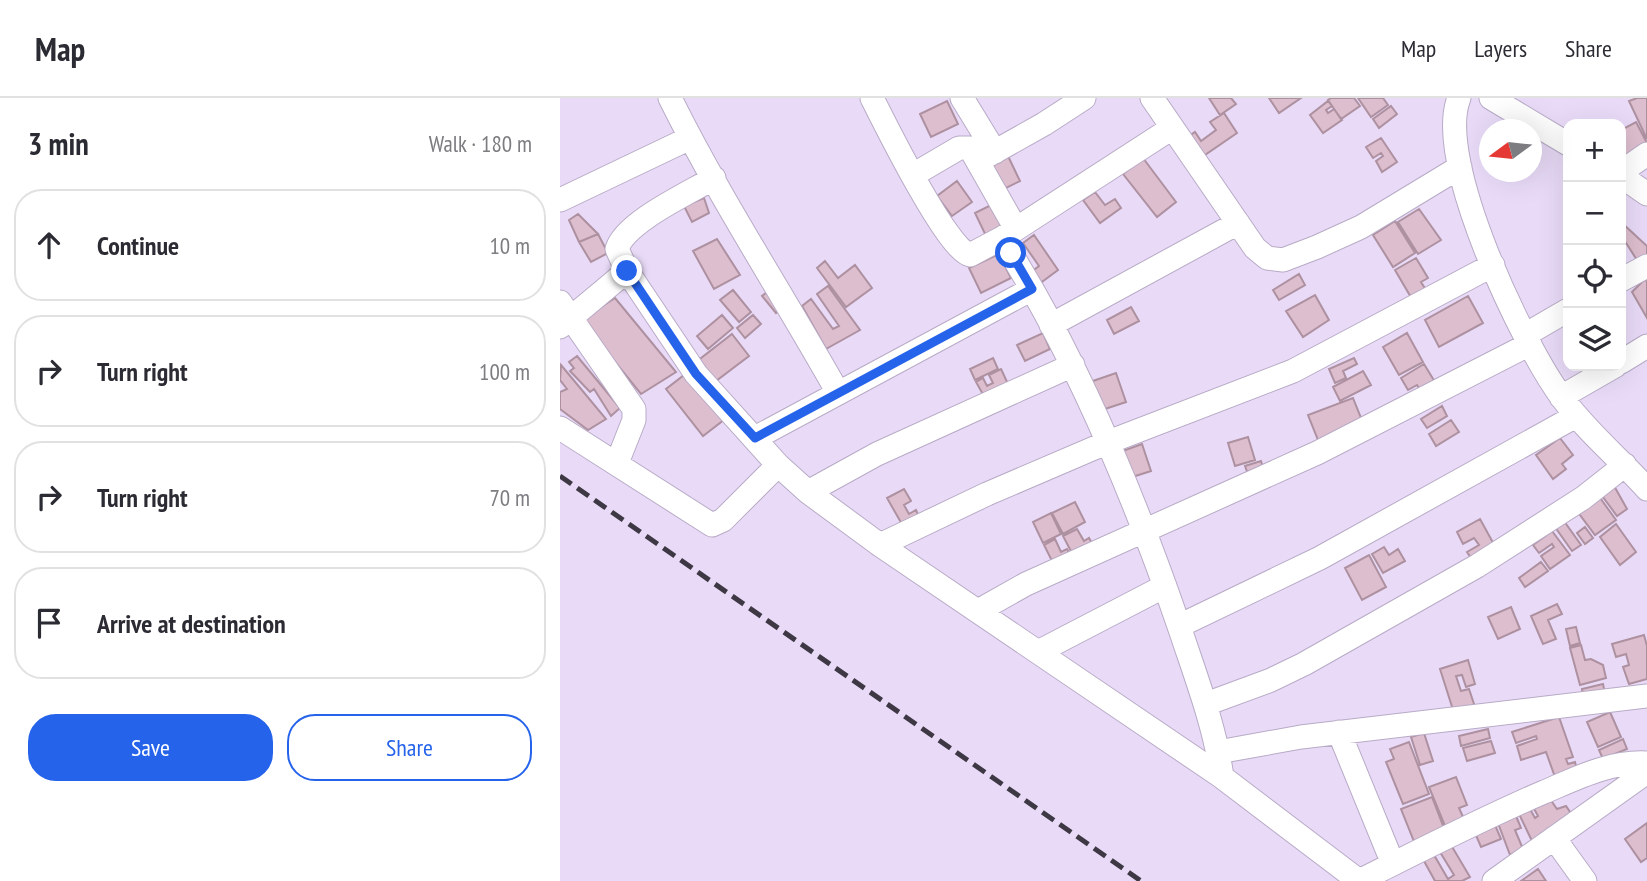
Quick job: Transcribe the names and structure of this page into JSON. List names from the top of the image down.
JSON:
{
  "north": "left",
  "page": {
    "header": "Map",
    "nav": ["Map", "Layers", "Share"],
    "heading": ["3 min", "Walk · 180 m"],
    "map_buttons": ["+", "−"],
    "list": [
      ["Continue", "10 m"],
      ["Turn right", "100 m"],
      ["Turn right", "70 m"],
      "Arrive at destination"
    ],
    "buttons": ["Save", "Share"]
  }
}
